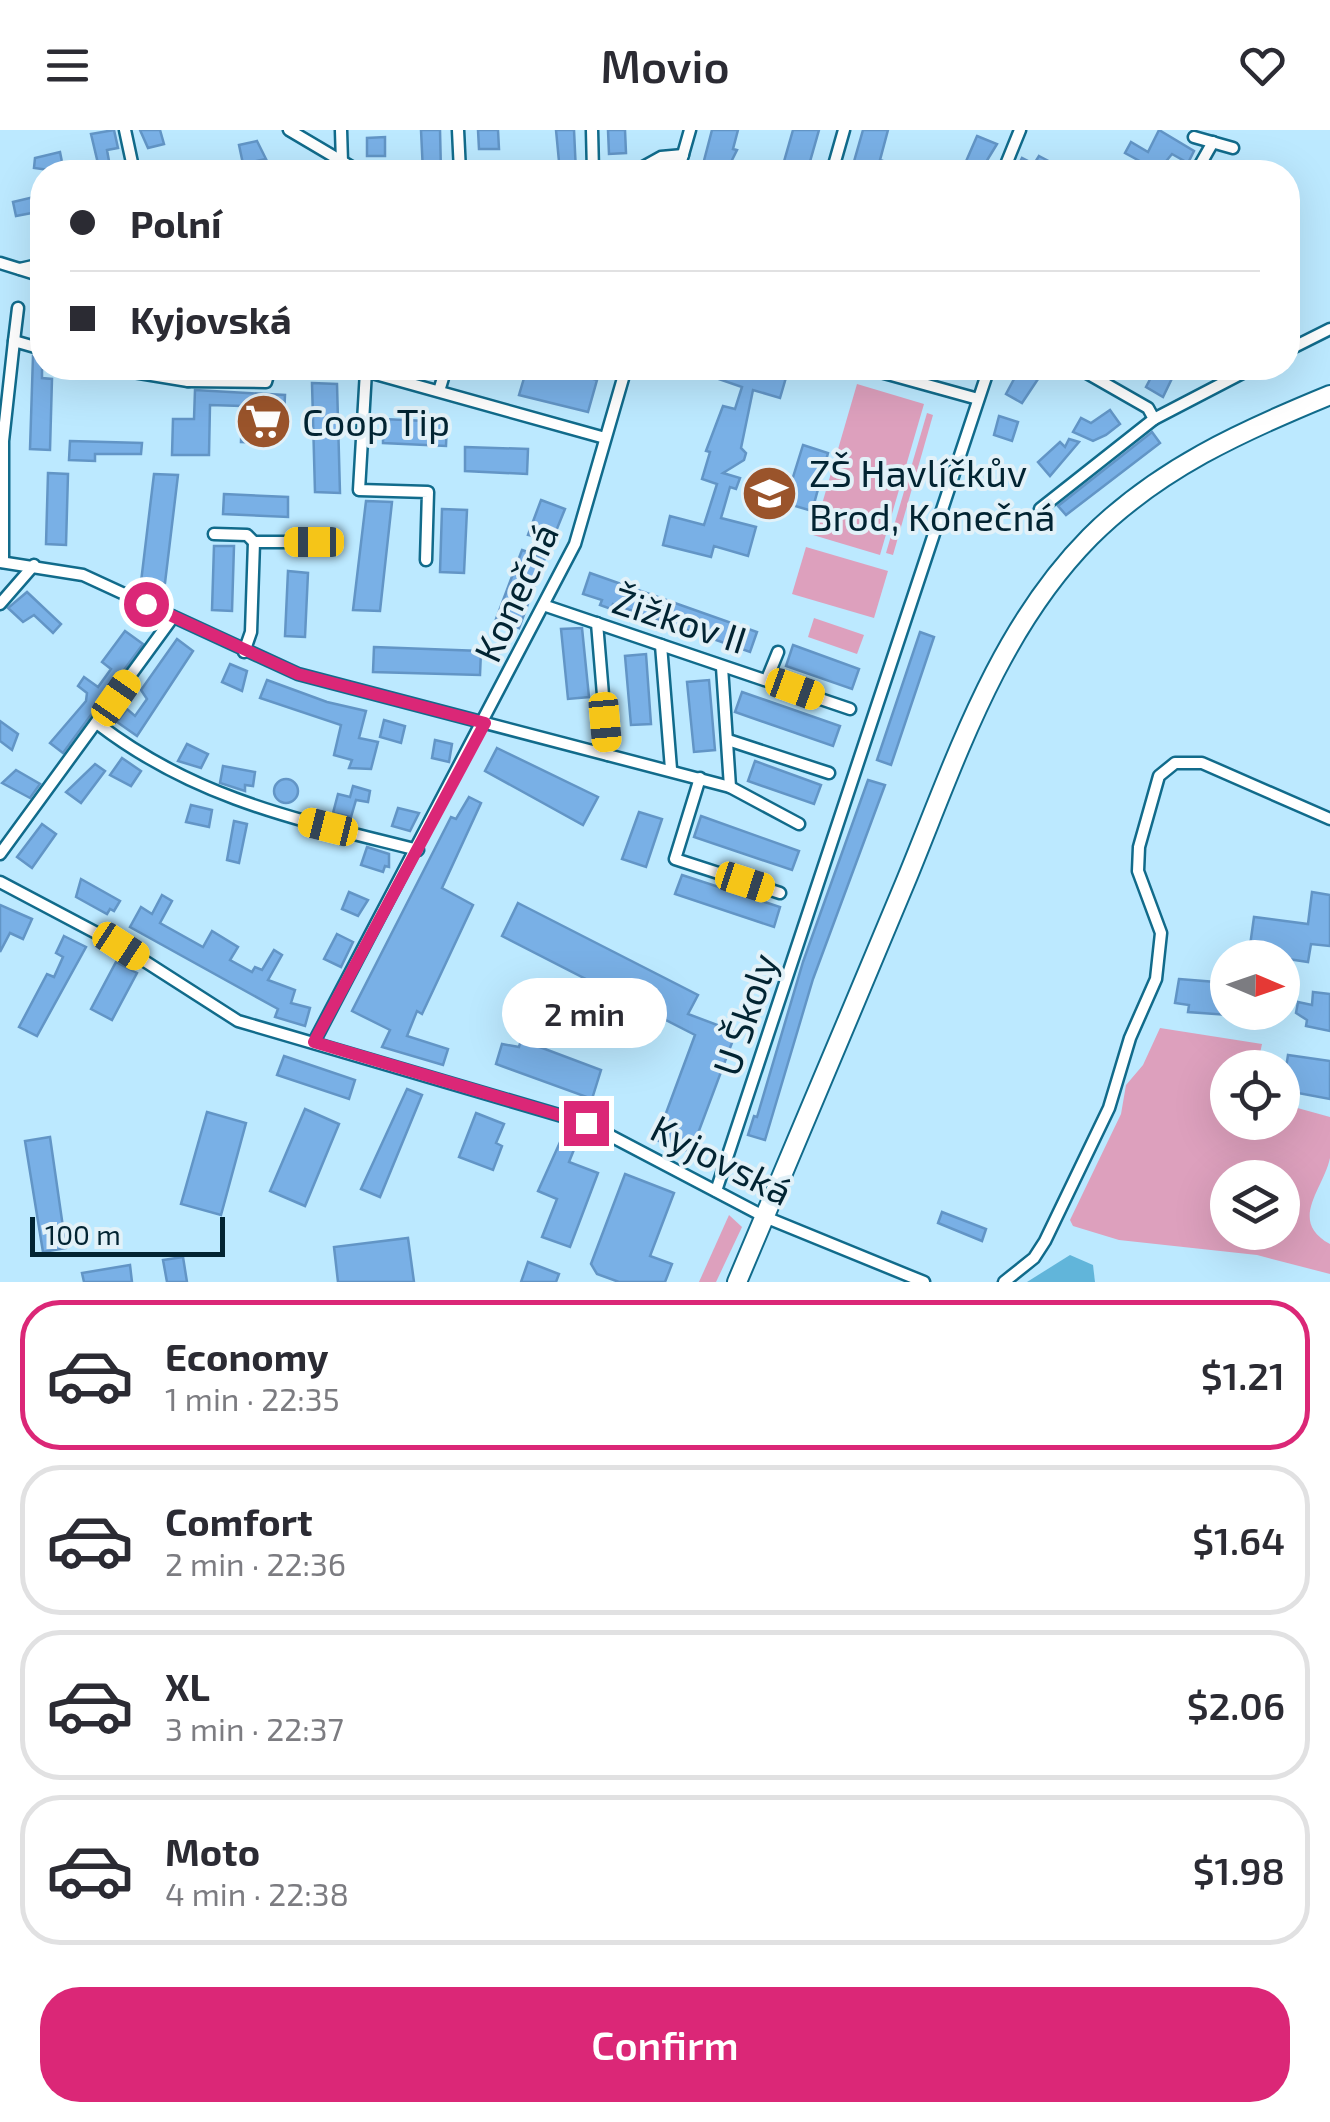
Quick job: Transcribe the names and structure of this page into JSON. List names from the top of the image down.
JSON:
{
  "streets": {
    "street": [
      "Konečná",
      "Žižkov II",
      "U Školy",
      "Kyjovská"
    ]
  },
  "crossings": [
    ["Konečná", "Žižkov II"],
    ["Konečná", "Kyjovská"],
    ["U Školy", "Kyjovská"]
  ],
  "places": {
    "supermarket": ["Coop Tip"],
    "school or university": ["ZŠ Havlíčkův Brod, Konečná"]
  },
  "scale_bar": "100 m",
  "north": "right",
  "page": {
    "header": "Movio",
    "banner": ["Polní", "Kyjovská"],
    "bubble": "2 min",
    "scale": "100 m",
    "list": [
      {
        "name": "Economy",
        "note": "1 min · 22:35",
        "value": "$1.21"
      },
      {
        "name": "Comfort",
        "note": "2 min · 22:36",
        "value": "$1.64"
      },
      {
        "name": "XL",
        "note": "3 min · 22:37",
        "value": "$2.06"
      },
      {
        "name": "Moto",
        "note": "4 min · 22:38",
        "value": "$1.98"
      }
    ],
    "buttons": "Confirm"
  }
}
